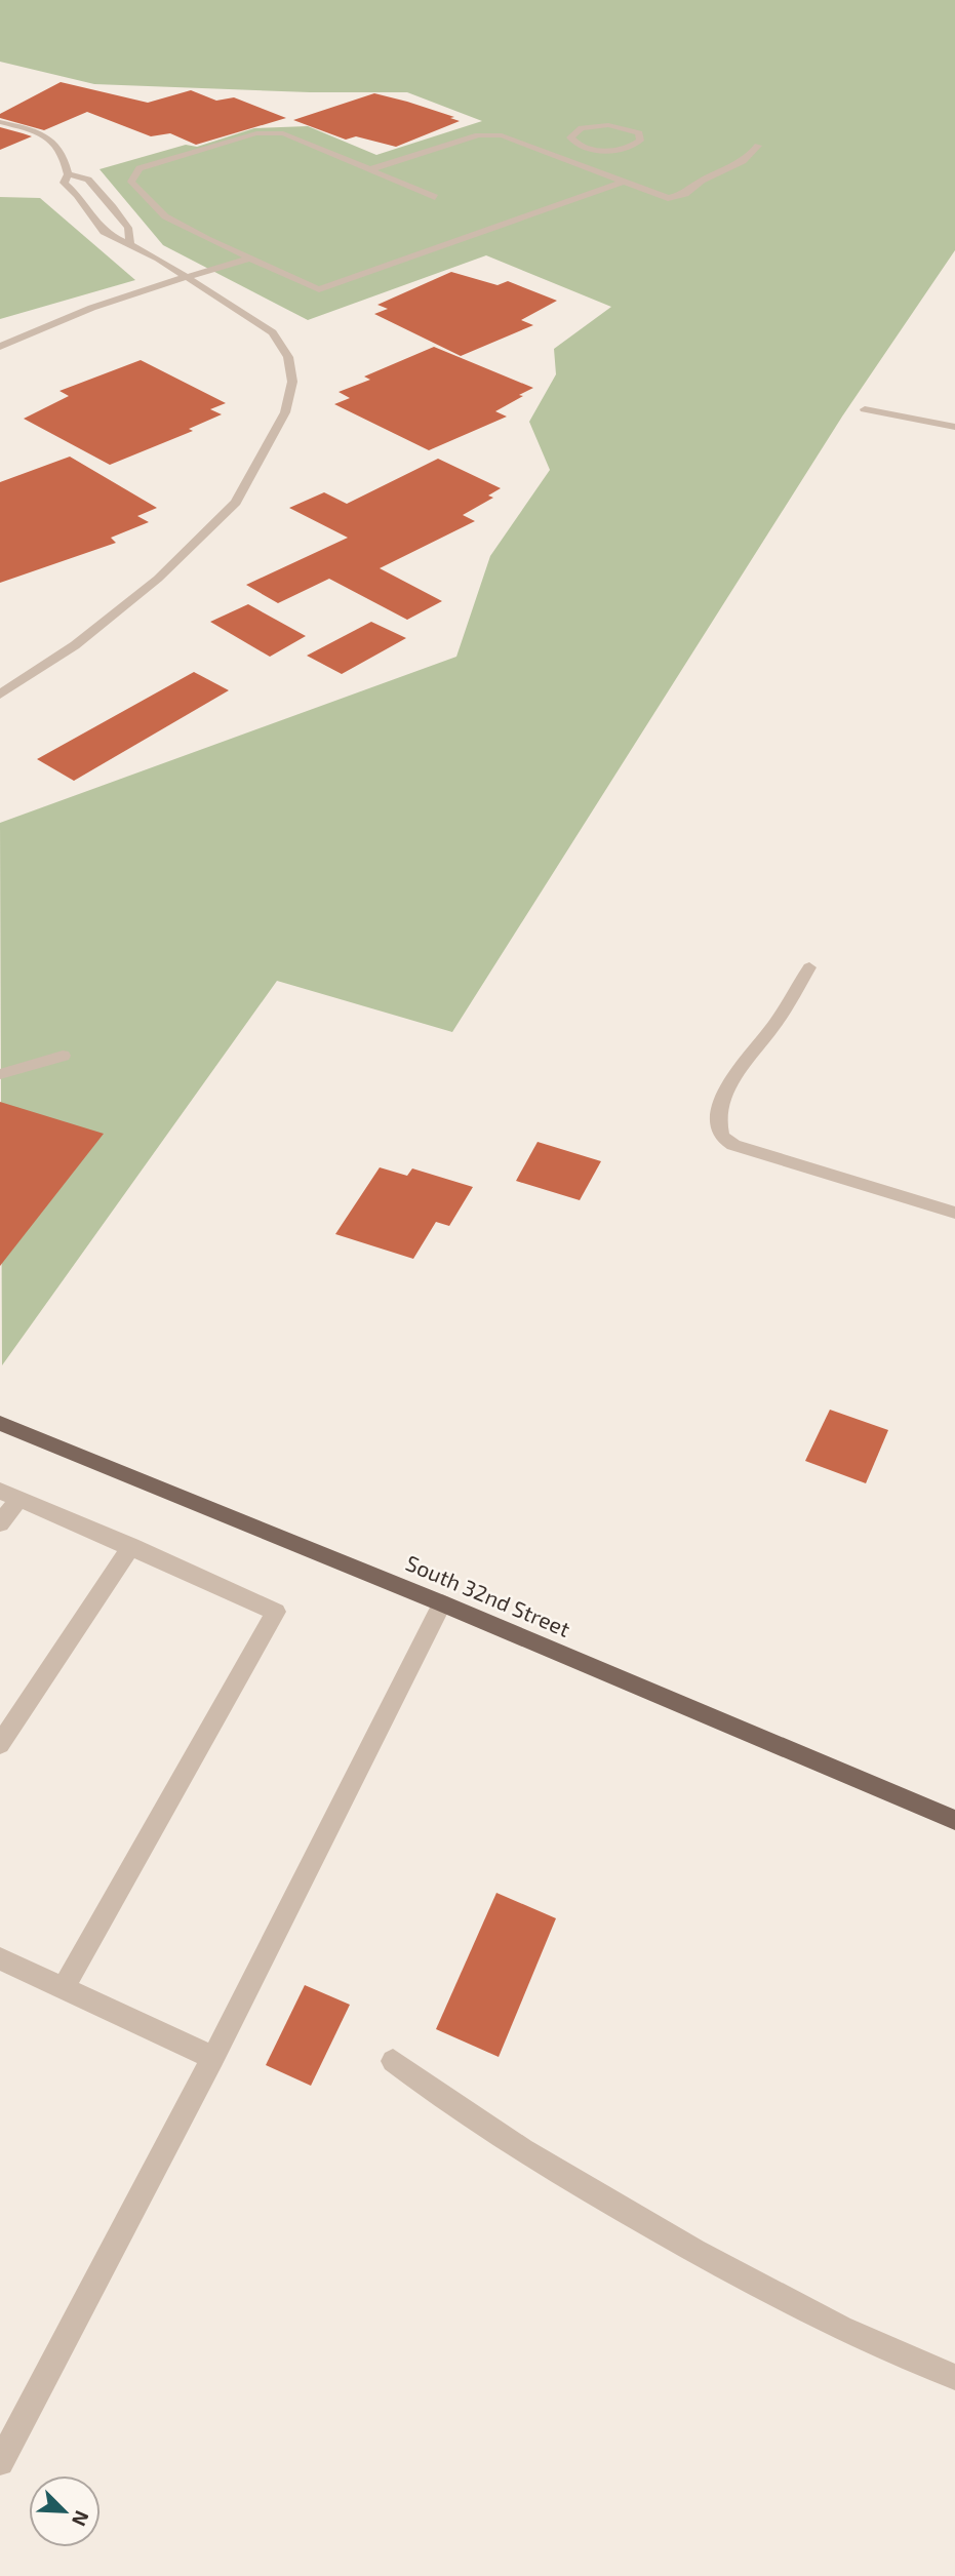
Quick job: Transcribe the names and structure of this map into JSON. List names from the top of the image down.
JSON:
{
  "streets": {
    "main road": ["South 32nd Street"]
  },
  "north": "bottom right"
}
